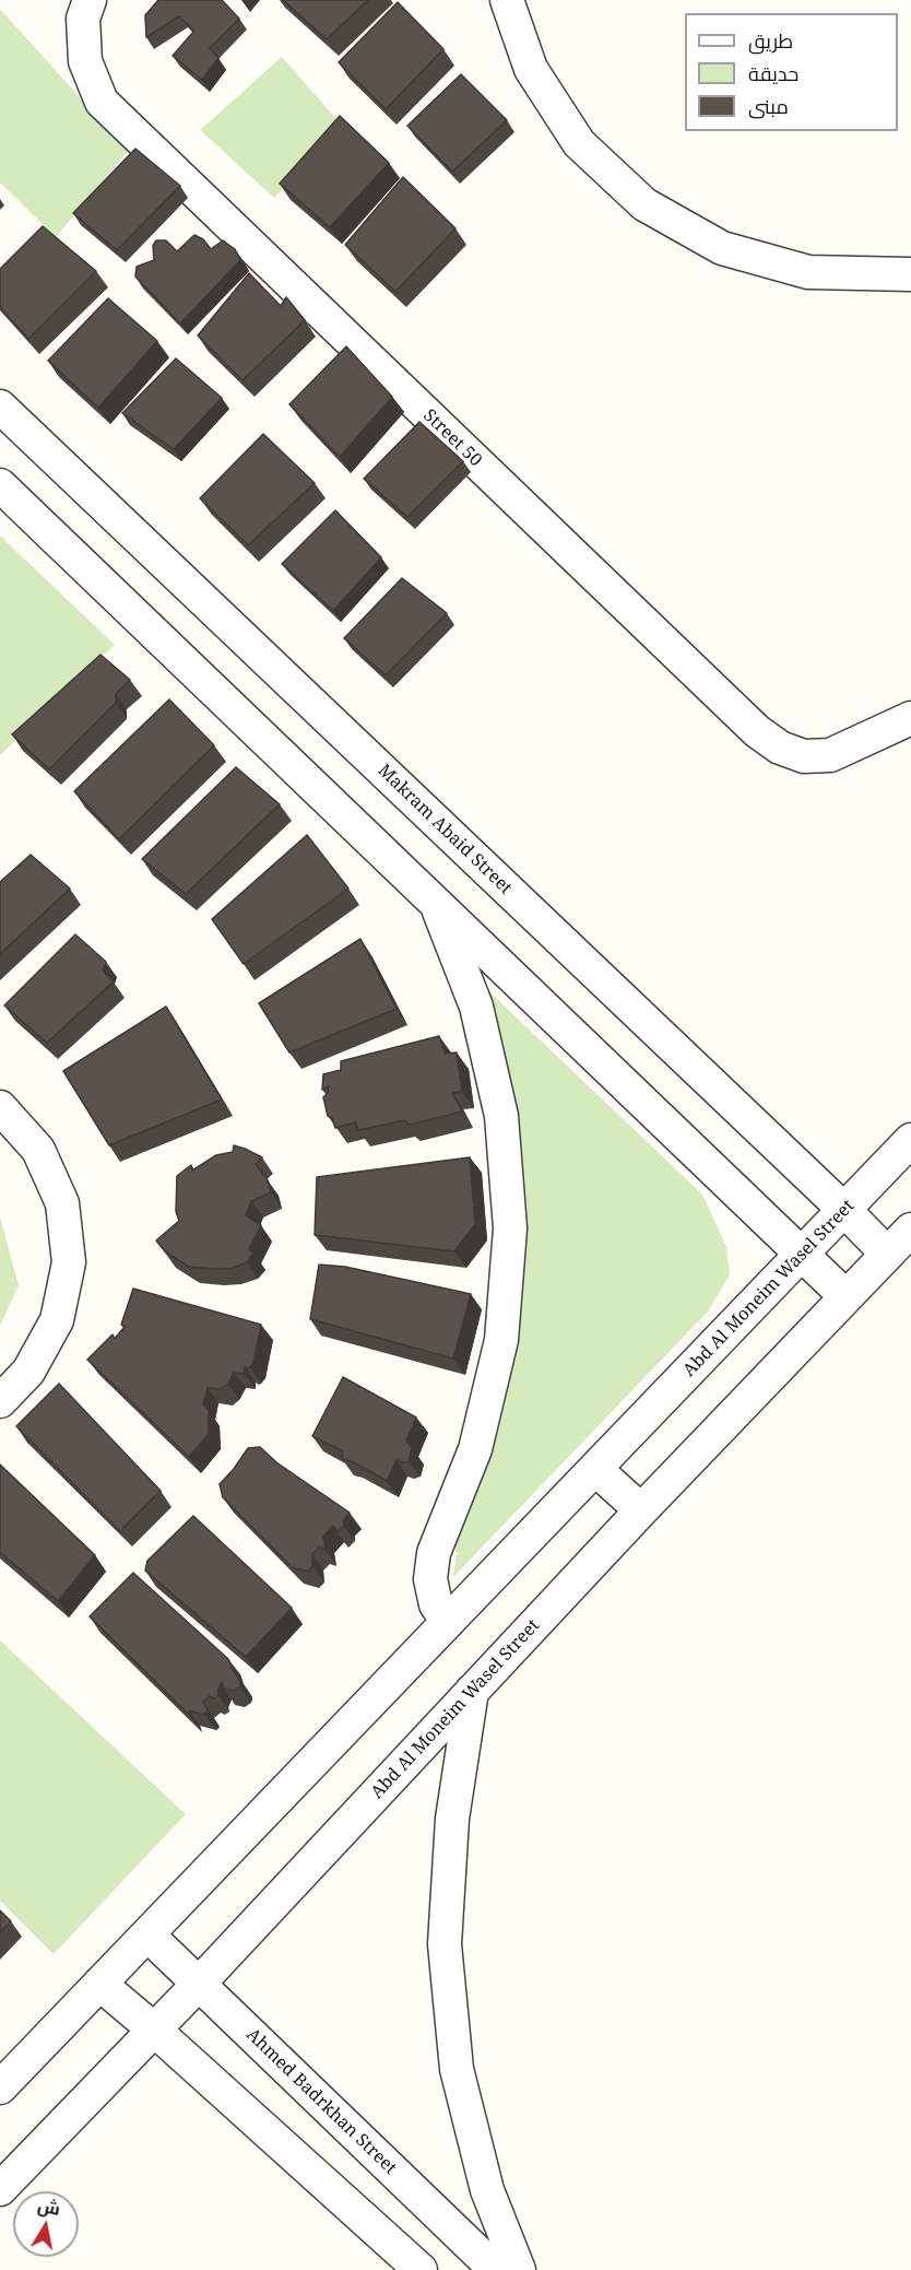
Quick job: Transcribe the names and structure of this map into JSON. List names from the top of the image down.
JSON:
{
  "streets": {
    "street": [
      "Street 50",
      "Makram Abaid Street",
      "Abd Al Moneim Wasel Street",
      "Ahmed Badrkhan Street"
    ]
  },
  "crossings": [
    ["Makram Abaid Street", "Abd Al Moneim Wasel Street"],
    ["Abd Al Moneim Wasel Street", "Ahmed Badrkhan Street"]
  ],
  "legend": ["طريق", "حديقة", "مبنى"],
  "north": "top"
}
